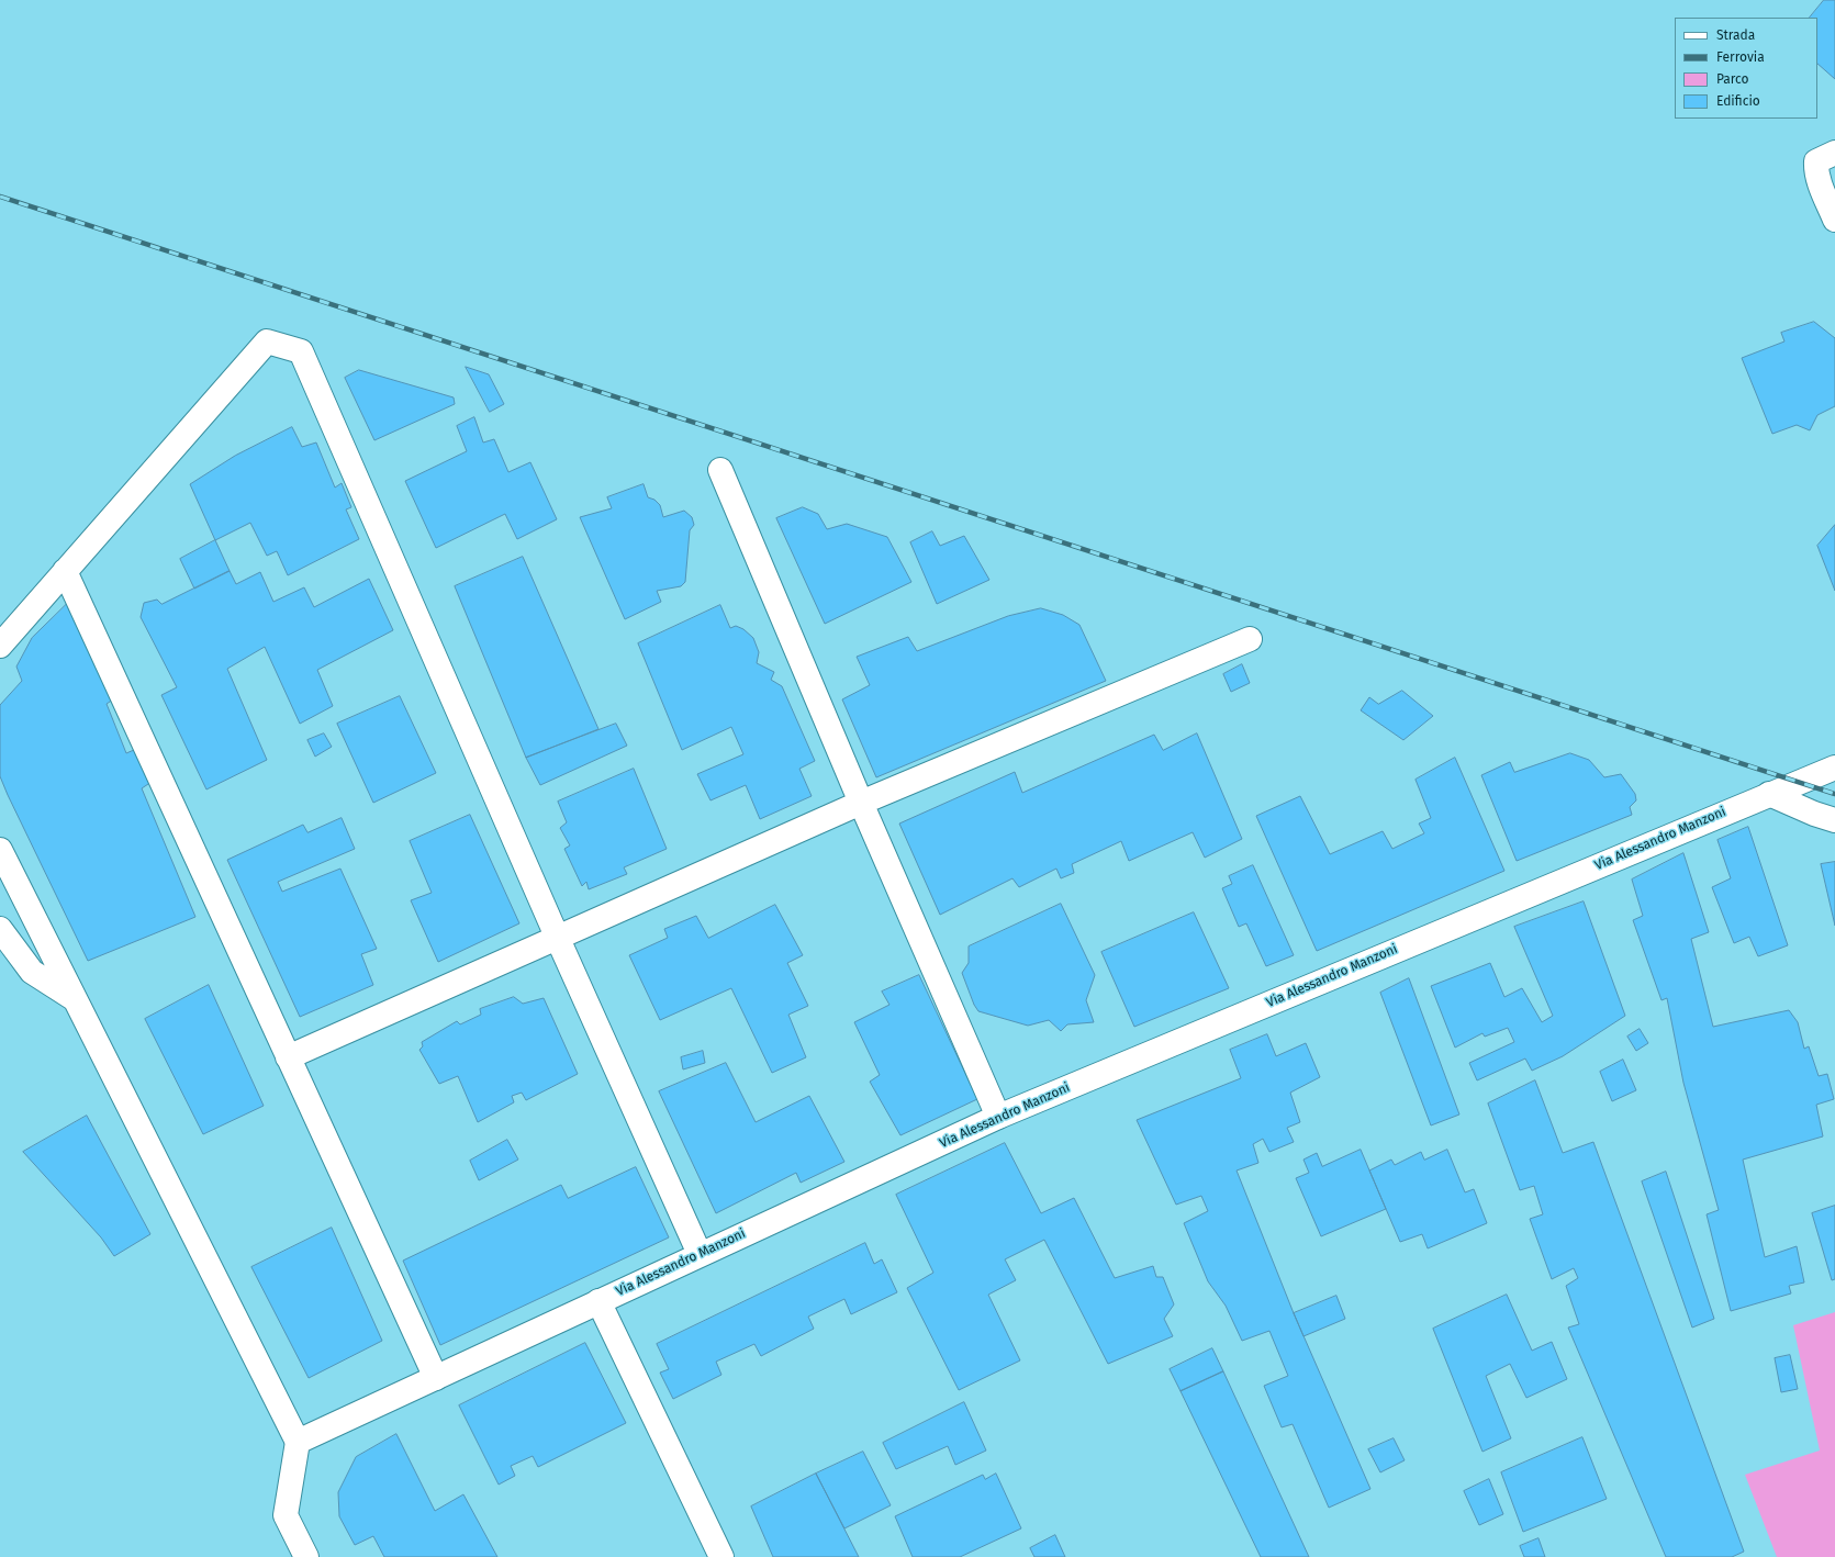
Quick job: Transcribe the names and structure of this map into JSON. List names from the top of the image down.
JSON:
{
  "streets": {
    "street": ["Via Alessandro Manzoni"]
  },
  "legend": [
    "Strada",
    "Ferrovia",
    "Parco",
    "Edificio"
  ]
}
